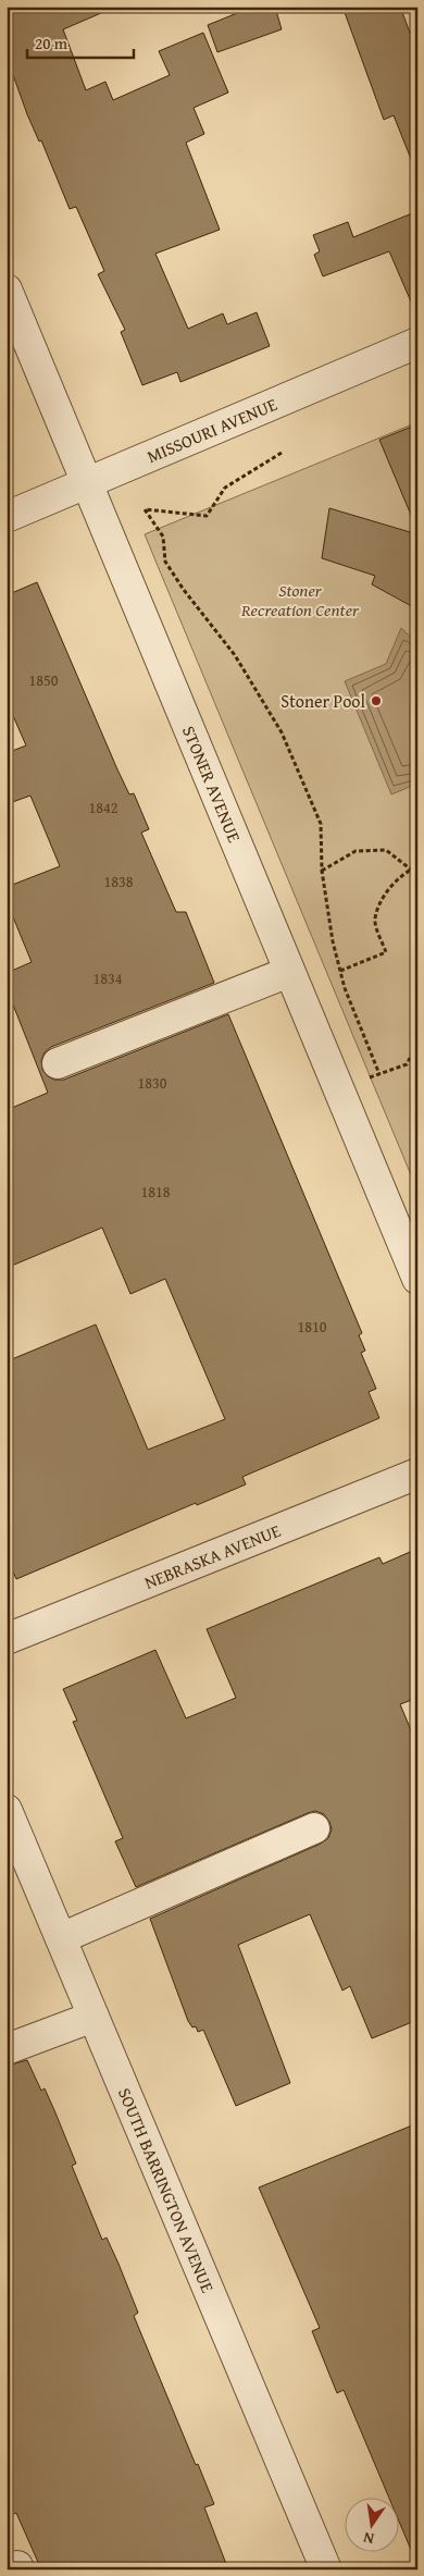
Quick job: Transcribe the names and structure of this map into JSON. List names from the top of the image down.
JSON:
{
  "streets": {
    "street": [
      "MISSOURI AVENUE",
      "STONER AVENUE",
      "NEBRASKA AVENUE",
      "SOUTH BARRINGTON AVENUE"
    ]
  },
  "crossings": [
    ["MISSOURI AVENUE", "STONER AVENUE"]
  ],
  "parks": ["Stoner Recreation Center"],
  "places": ["Stoner Pool"],
  "house_numbers": [
    "1850",
    "1842",
    "1838",
    "1834",
    "1830",
    "1818",
    "1810"
  ],
  "scale_bar": "20 m",
  "north": "bottom"
}
